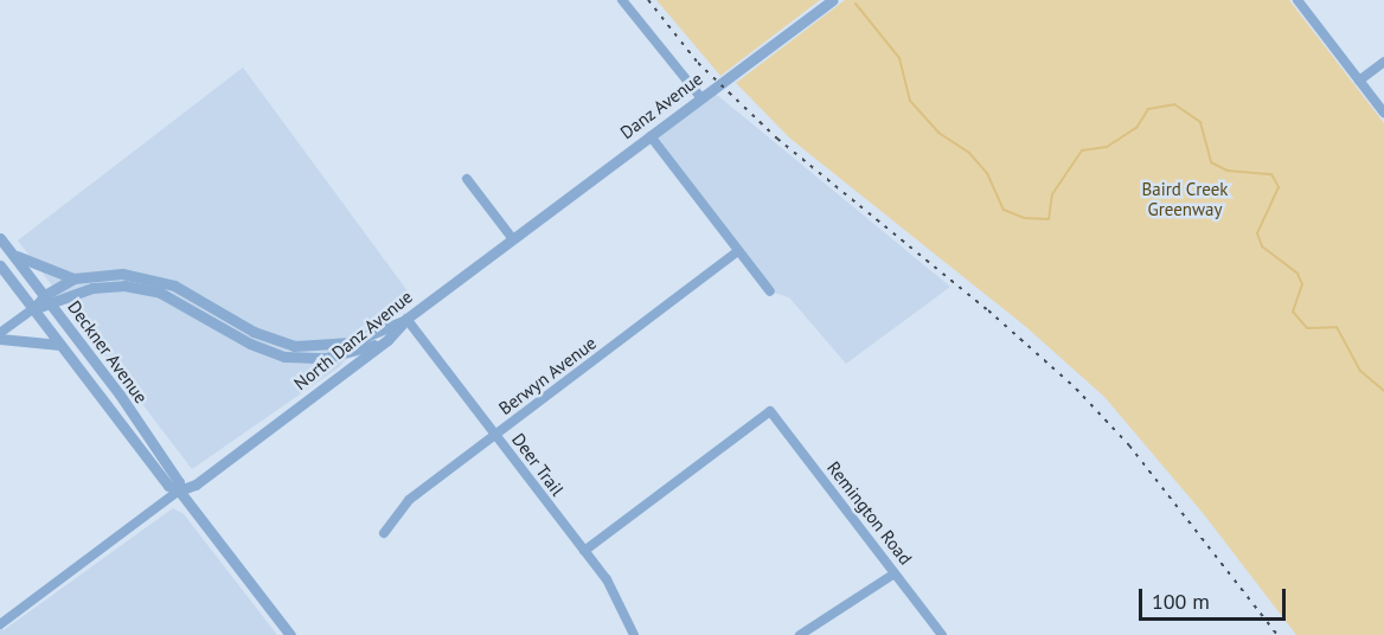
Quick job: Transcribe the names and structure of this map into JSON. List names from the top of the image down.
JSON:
{
  "streets": {
    "street": [
      "Danz Avenue",
      "North Danz Avenue",
      "Deckner Avenue",
      "Berwyn Avenue",
      "Deer Trail",
      "Remington Road"
    ]
  },
  "crossings": [
    ["Danz Avenue", "North Danz Avenue"],
    ["North Danz Avenue", "Deckner Avenue"],
    ["North Danz Avenue", "Deer Trail"],
    ["Berwyn Avenue", "Deer Trail"],
    ["Deer Trail", "Remington Road"]
  ],
  "parks": ["Baird Creek Greenway"],
  "scale_bar": "100 m"
}
